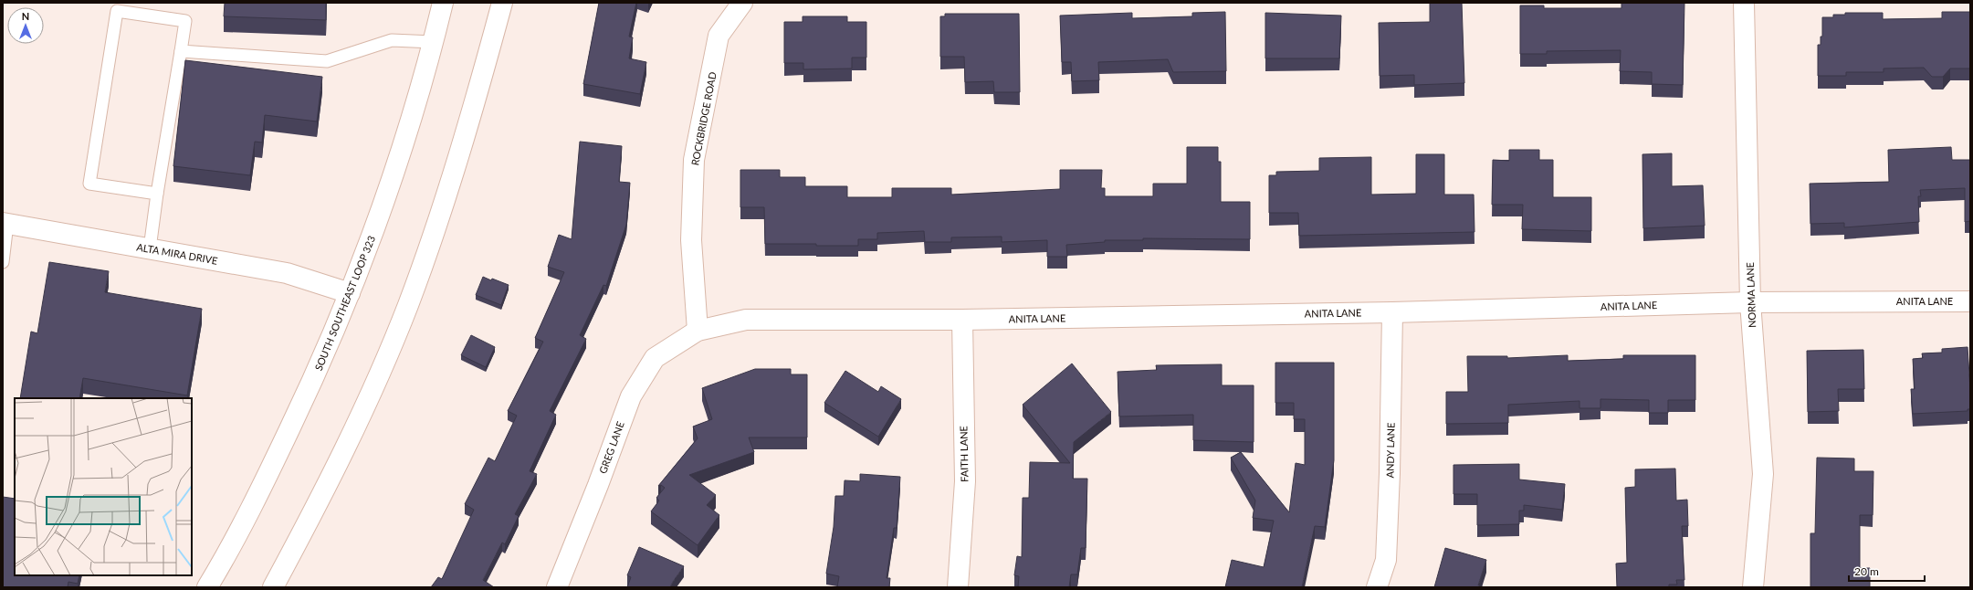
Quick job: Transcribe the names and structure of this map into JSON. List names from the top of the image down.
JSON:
{
  "streets": {
    "main road": [
      "ROCKBRIDGE ROAD",
      "ALTA MIRA DRIVE",
      "NORMA LANE",
      "ANITA LANE",
      "SOUTH SOUTHEAST LOOP 323",
      "GREG LANE",
      "ANDY LANE",
      "FAITH LANE"
    ]
  },
  "crossings": [
    ["ROCKBRIDGE ROAD", "ANITA LANE"],
    ["ROCKBRIDGE ROAD", "GREG LANE"],
    ["ALTA MIRA DRIVE", "SOUTH SOUTHEAST LOOP 323"],
    ["NORMA LANE", "ANITA LANE"],
    ["ANITA LANE", "GREG LANE"],
    ["ANITA LANE", "ANDY LANE"],
    ["ANITA LANE", "FAITH LANE"]
  ],
  "scale_bar": "20 m",
  "north": "top"
}
